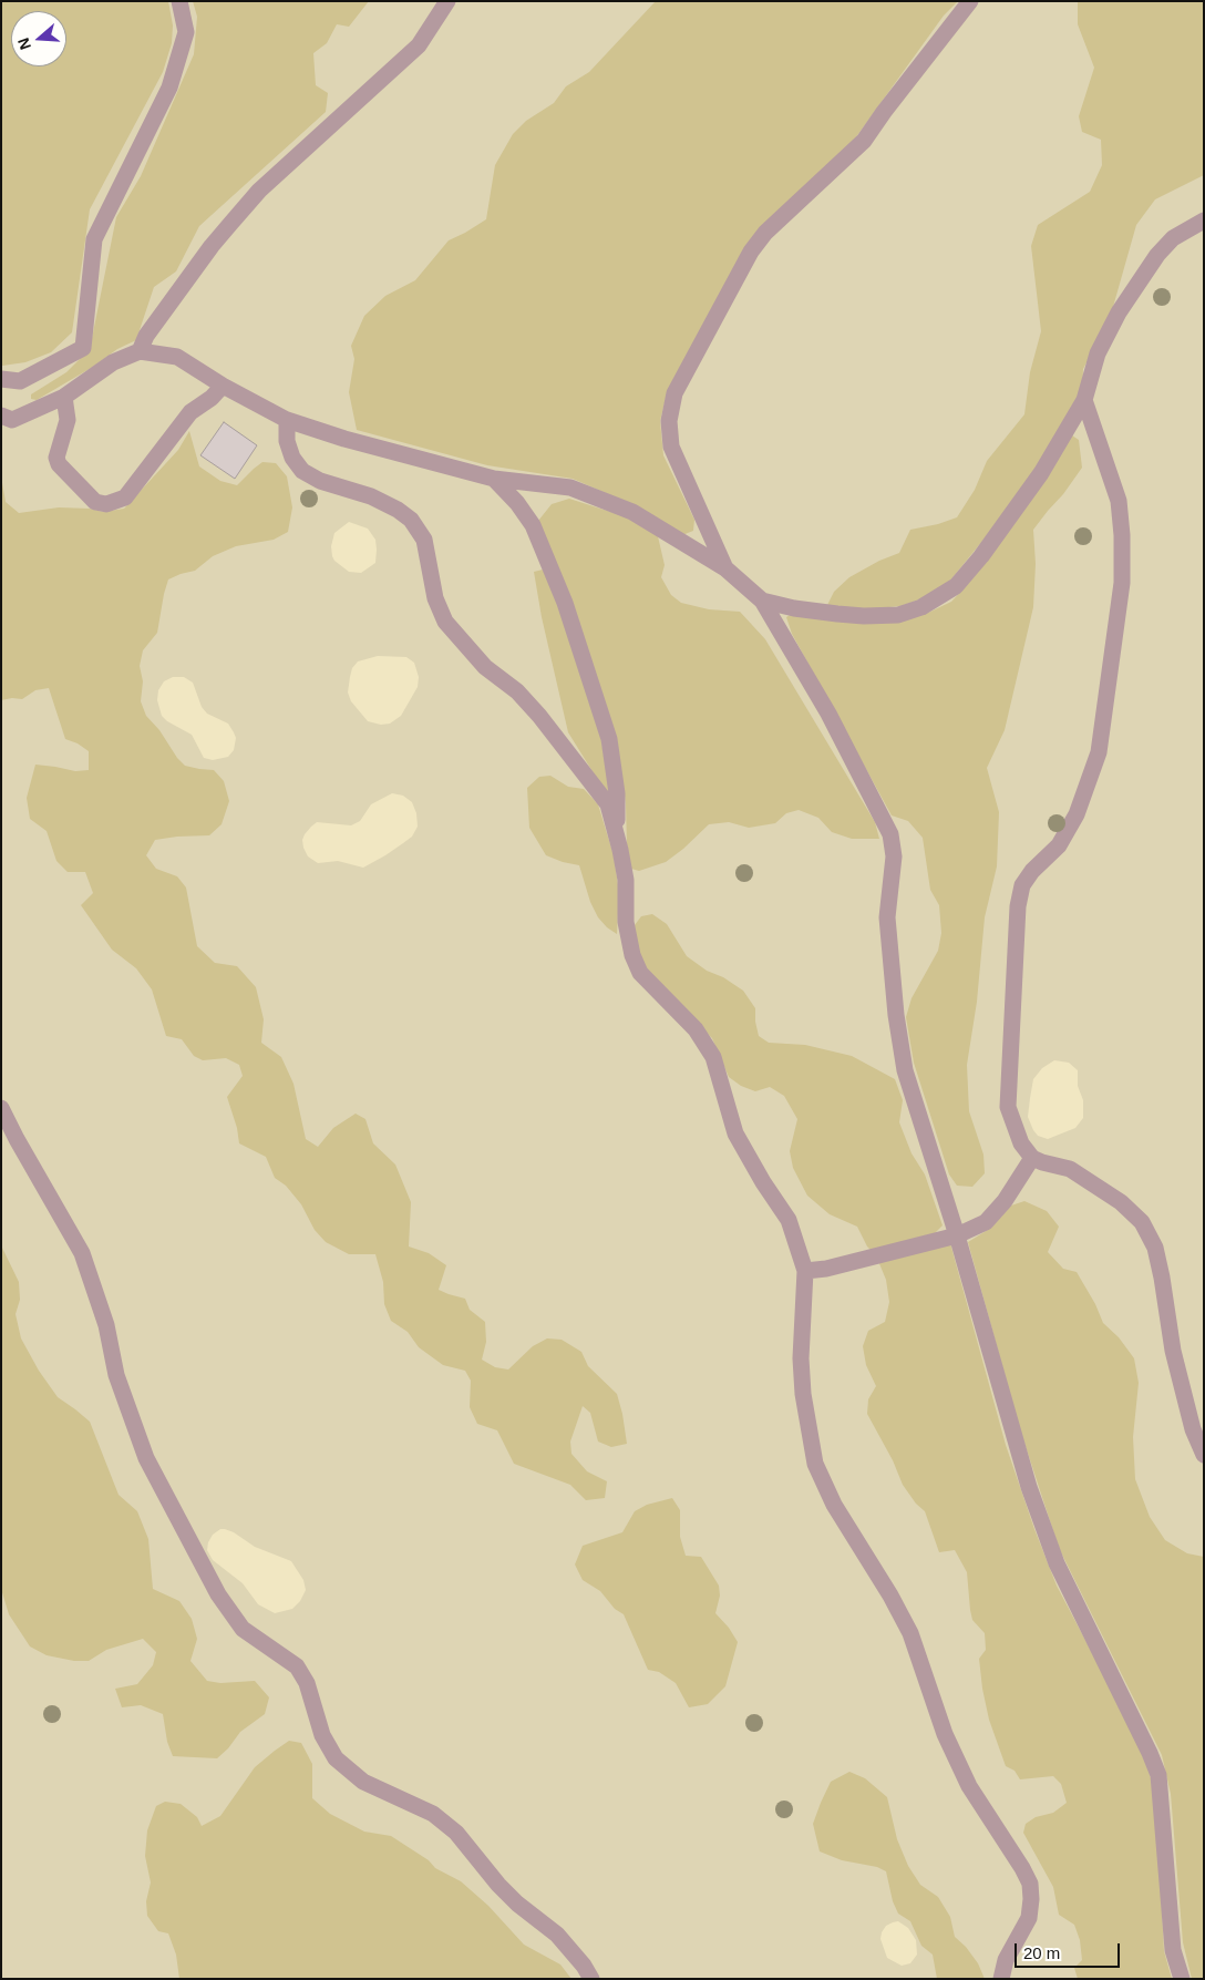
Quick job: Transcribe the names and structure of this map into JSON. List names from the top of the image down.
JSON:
{
  "scale_bar": "20 m",
  "north": "left"
}
